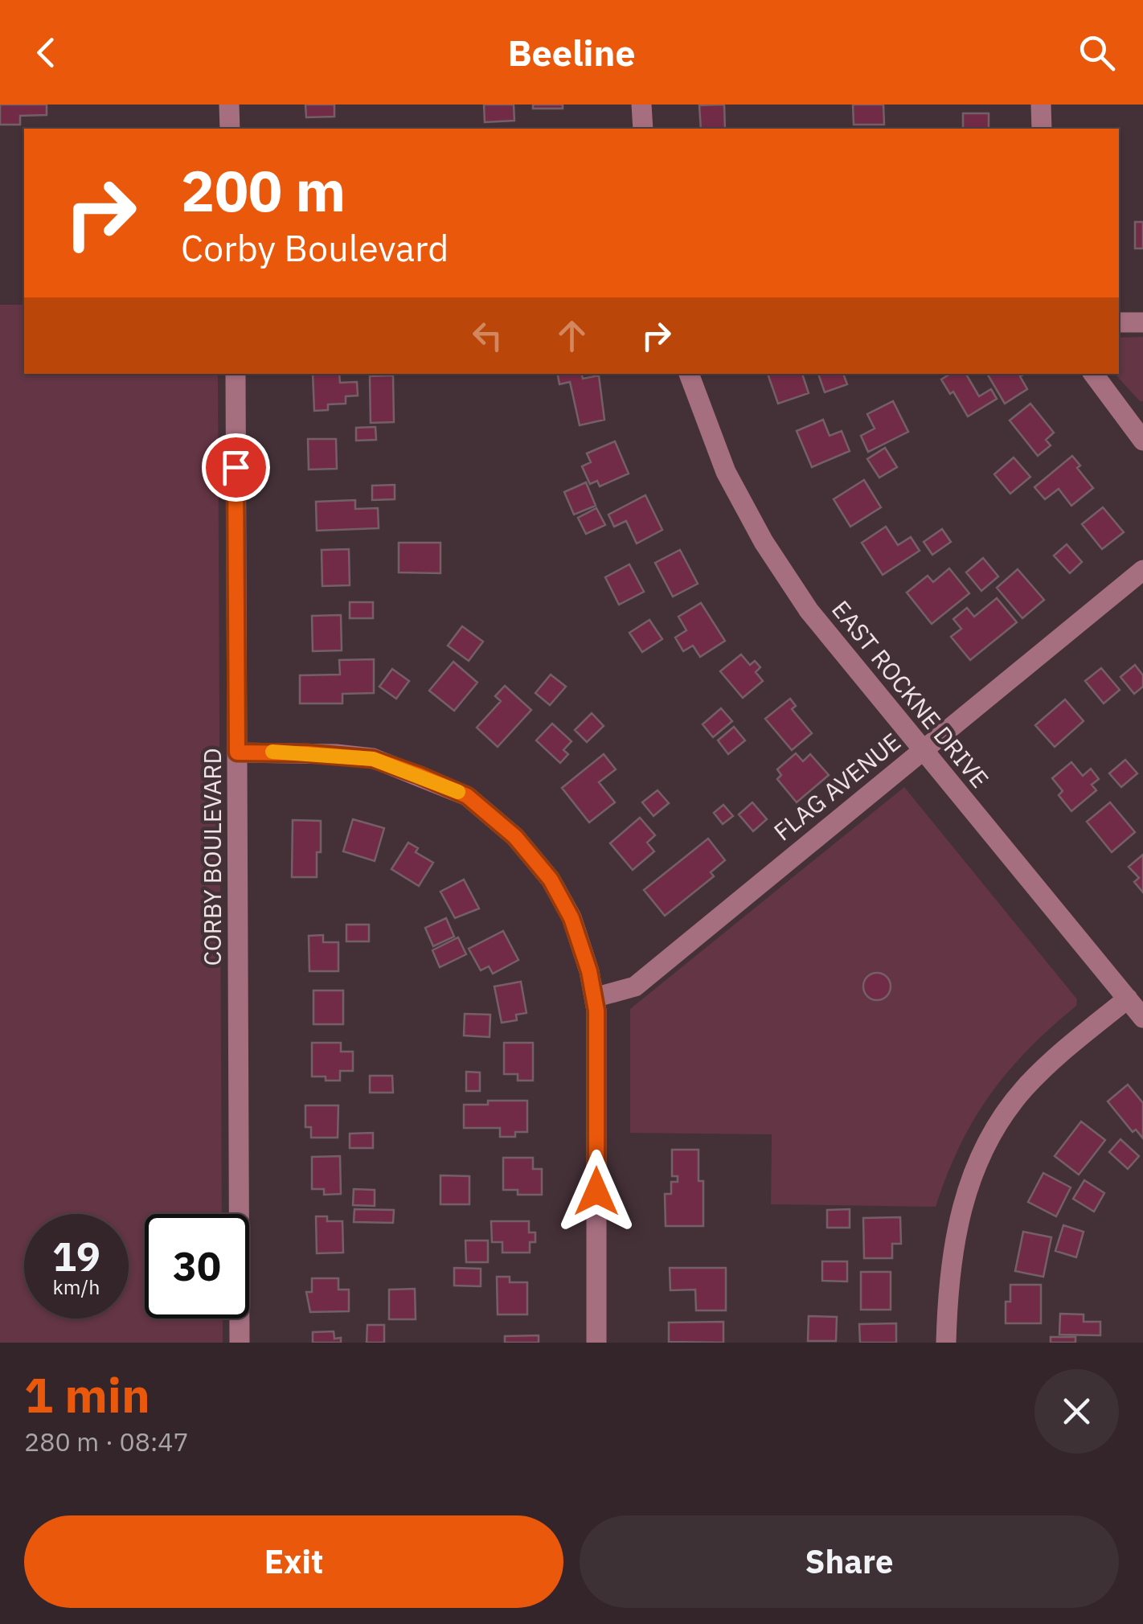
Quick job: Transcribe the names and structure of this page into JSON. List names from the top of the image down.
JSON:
{
  "streets": {
    "street": ["EAST ROCKNE DRIVE", "FLAG AVENUE", "CORBY BOULEVARD"]
  },
  "crossings": [
    ["EAST ROCKNE DRIVE", "FLAG AVENUE"]
  ],
  "page": {
    "header": "Beeline",
    "turn": ["200 m", "Corby Boulevard"],
    "speed": "19 km/h",
    "limit": "30",
    "heading": ["1 min", "280 m · 08:47"],
    "buttons": ["Exit", "Share"]
  }
}
